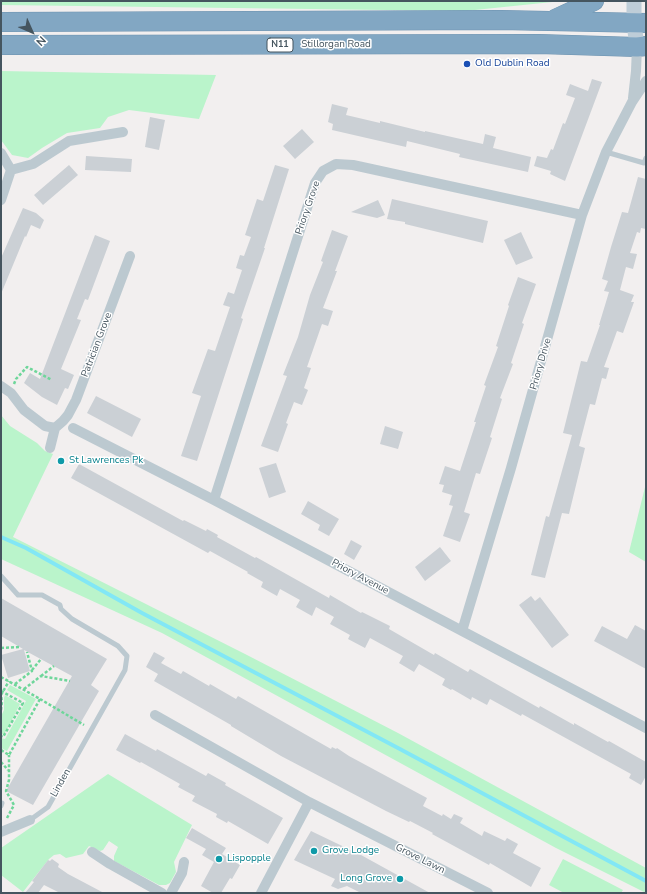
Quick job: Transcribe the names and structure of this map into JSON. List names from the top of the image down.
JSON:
{
  "streets": {
    "highway": ["N11", "Stillorgan Road"],
    "street": [
      "Priory Grove",
      "Patrician Grove",
      "Priory Drive",
      "Priory Avenue",
      "Linden",
      "Grove Lawn"
    ]
  },
  "crossings": [
    ["Stillorgan Road", "Priory Drive"],
    ["Priory Grove", "Priory Drive"],
    ["Priory Grove", "Priory Avenue"],
    ["Priory Drive", "Priory Avenue"]
  ],
  "places": [
    "Old Dublin Road",
    "St Lawrences Pk",
    "Grove Lodge",
    "Lispopple",
    "Long Grove"
  ],
  "north": "bottom right"
}
